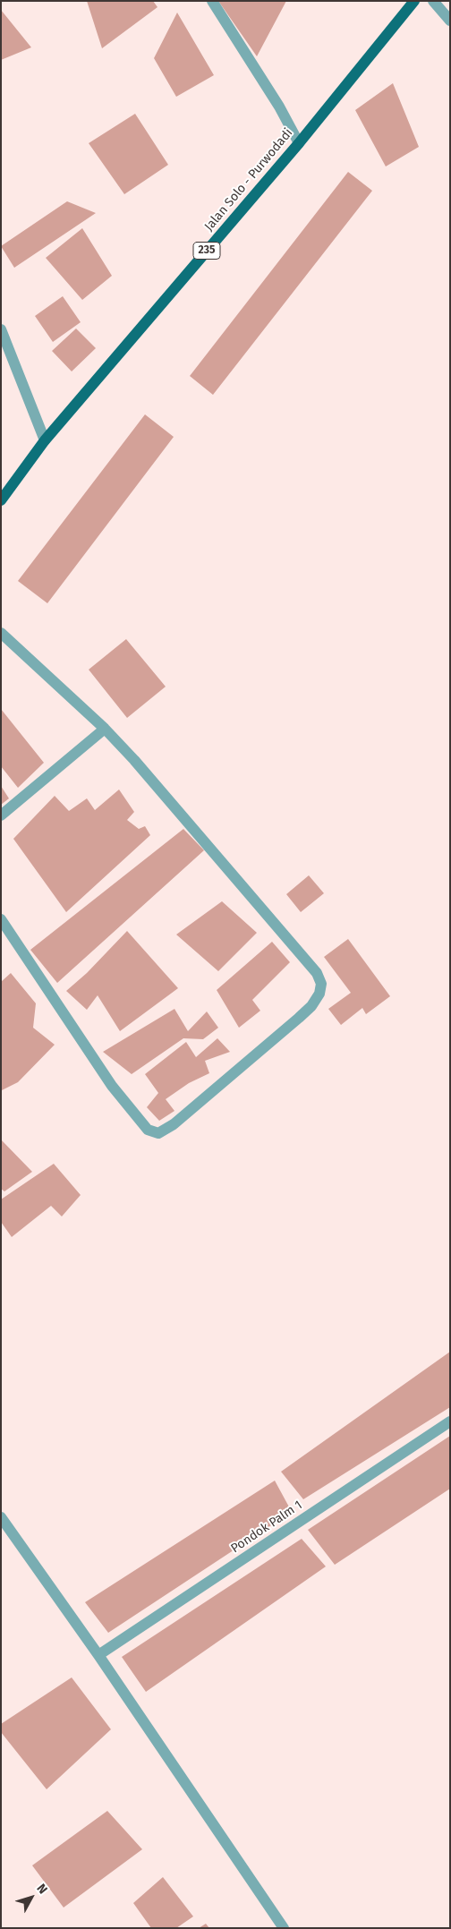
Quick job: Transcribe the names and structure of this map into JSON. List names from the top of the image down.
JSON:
{
  "streets": {
    "main road": ["Jalan Solo - Purwodadi", "235"],
    "street": ["Pondok Palm 1"]
  },
  "north": "top right"
}
